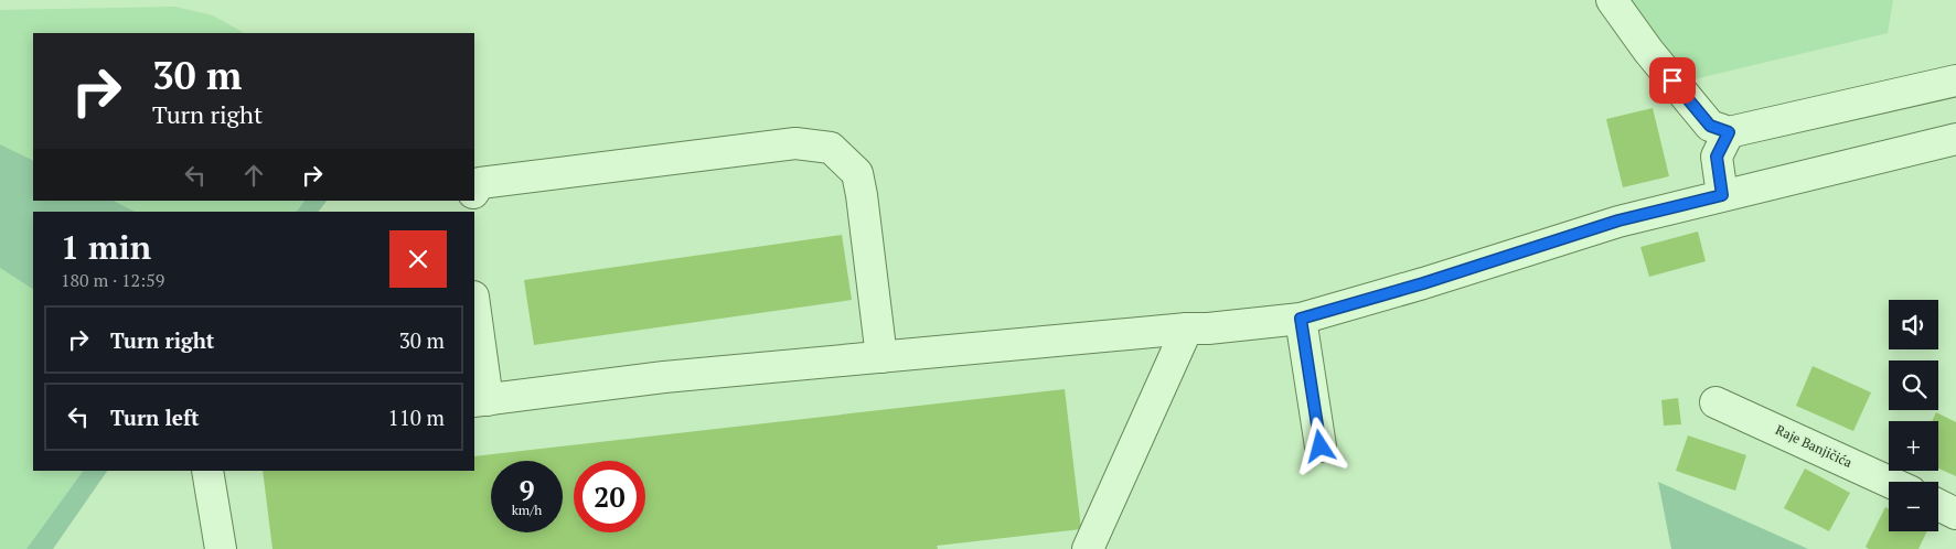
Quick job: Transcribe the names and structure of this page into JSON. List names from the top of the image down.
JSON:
{
  "streets": {
    "street": ["Raje Banjičića"]
  },
  "page": {
    "turn": ["30 m", "Turn right"],
    "heading": ["1 min", "180 m · 12:59"],
    "map_buttons": ["+", "−"],
    "list": [
      {
        "name": "Turn right",
        "value": "30 m"
      },
      {
        "name": "Turn left",
        "value": "110 m"
      }
    ],
    "speed": "9 km/h",
    "limit": "20"
  }
}
